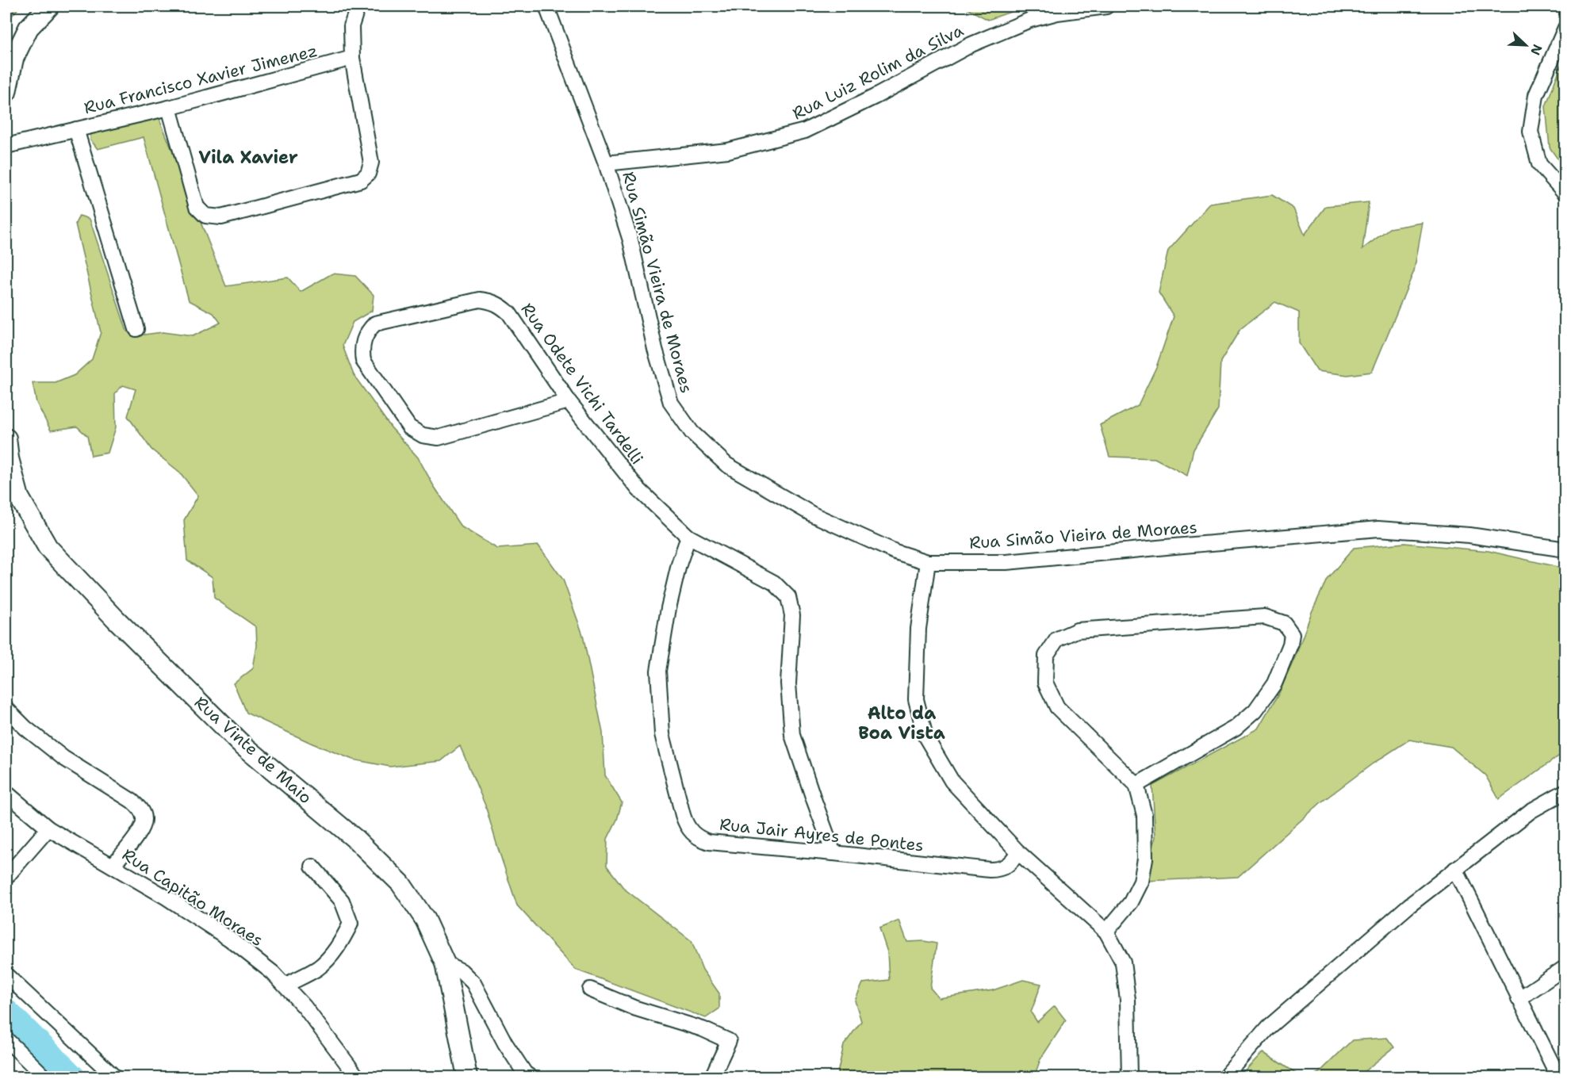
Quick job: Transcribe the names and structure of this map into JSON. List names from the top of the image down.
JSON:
{
  "streets": {
    "main road": ["Rua Vinte de Maio"],
    "street": [
      "Rua Luiz Rolim da Silva",
      "Rua Francisco Xavier Jimenez",
      "Rua Simão Vieira de Moraes",
      "Rua Odete Vichi Tardelli",
      "Rua Jair Ayres de Pontes",
      "Rua Capitão Moraes"
    ]
  },
  "crossings": [
    ["Rua Luiz Rolim da Silva", "Rua Simão Vieira de Moraes"],
    ["Rua Odete Vichi Tardelli", "Rua Jair Ayres de Pontes"]
  ],
  "districts": ["Vila Xavier", "Alto da Boa Vista"],
  "north": "bottom right"
}
